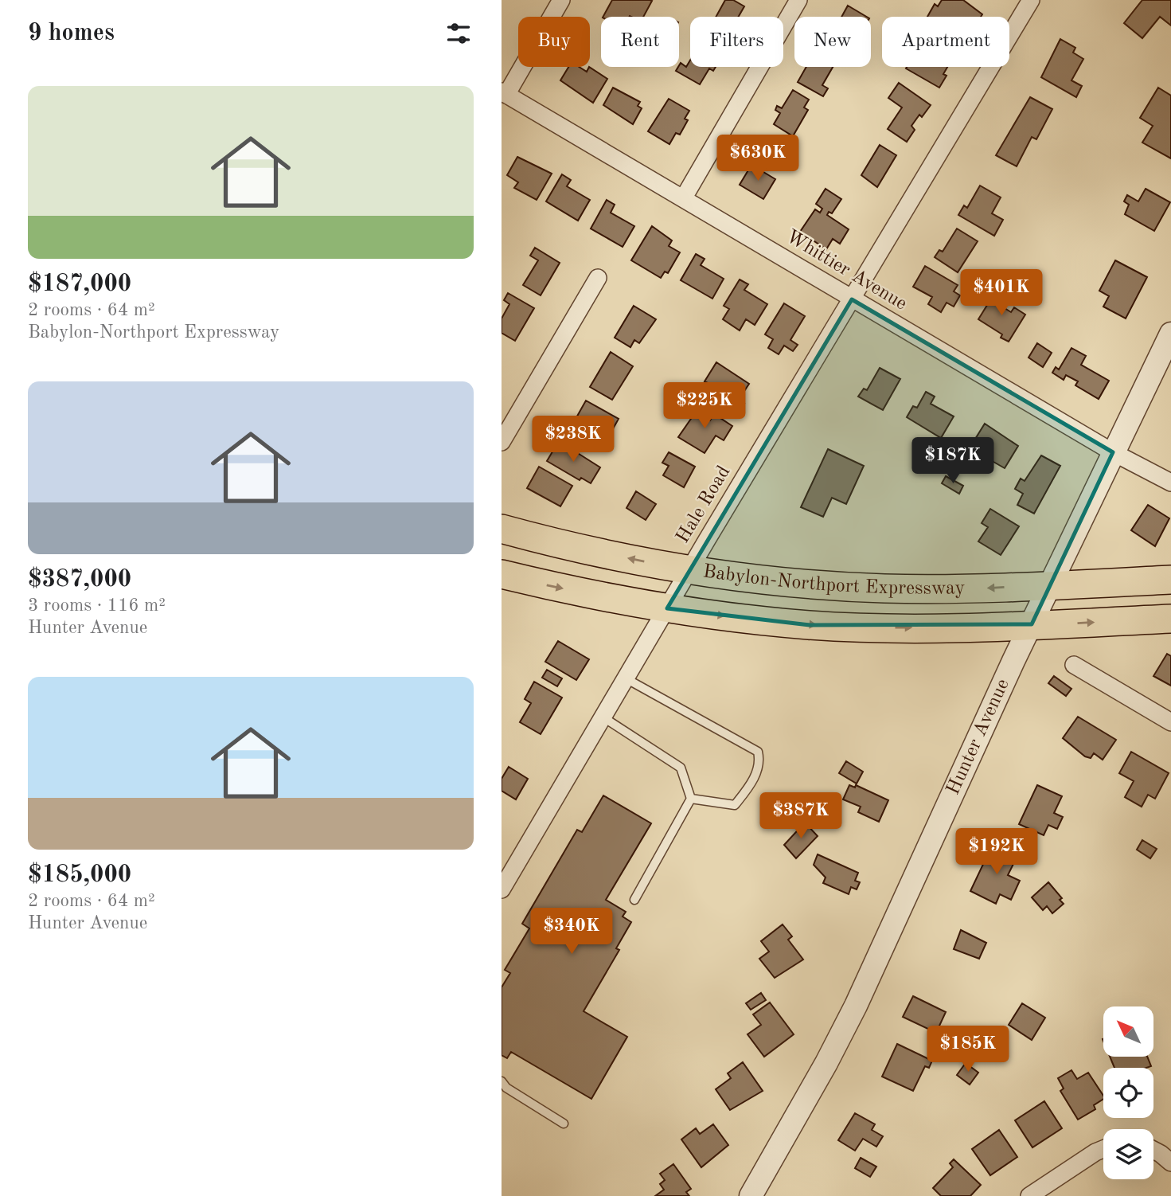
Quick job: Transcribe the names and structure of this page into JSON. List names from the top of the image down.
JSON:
{
  "streets": {
    "main road": ["Babylon-Northport Expressway"],
    "street": ["Whittier Avenue", "Hale Road", "Hunter Avenue"]
  },
  "crossings": [
    ["Whittier Avenue", "Hale Road"],
    ["Whittier Avenue", "Hunter Avenue"],
    ["Hale Road", "Babylon-Northport Expressway"],
    ["Babylon-Northport Expressway", "Hunter Avenue"]
  ],
  "north": "top left",
  "page": {
    "heading": "9 homes",
    "chip": [
      "Buy",
      "Rent",
      "Filters",
      "New",
      "Apartment"
    ],
    "list": [
      {
        "name": "$187,000",
        "note": "2 rooms · 64 m² · Babylon-Northport Expressway"
      },
      {
        "name": "$387,000",
        "note": "3 rooms · 116 m² · Hunter Avenue"
      },
      {
        "name": "$185,000",
        "note": "2 rooms · 64 m² · Hunter Avenue"
      }
    ],
    "price": [
      "$630K",
      "$401K",
      "$225K",
      "$238K",
      "$187K",
      "$387K",
      "$192K",
      "$340K",
      "$185K"
    ]
  }
}
